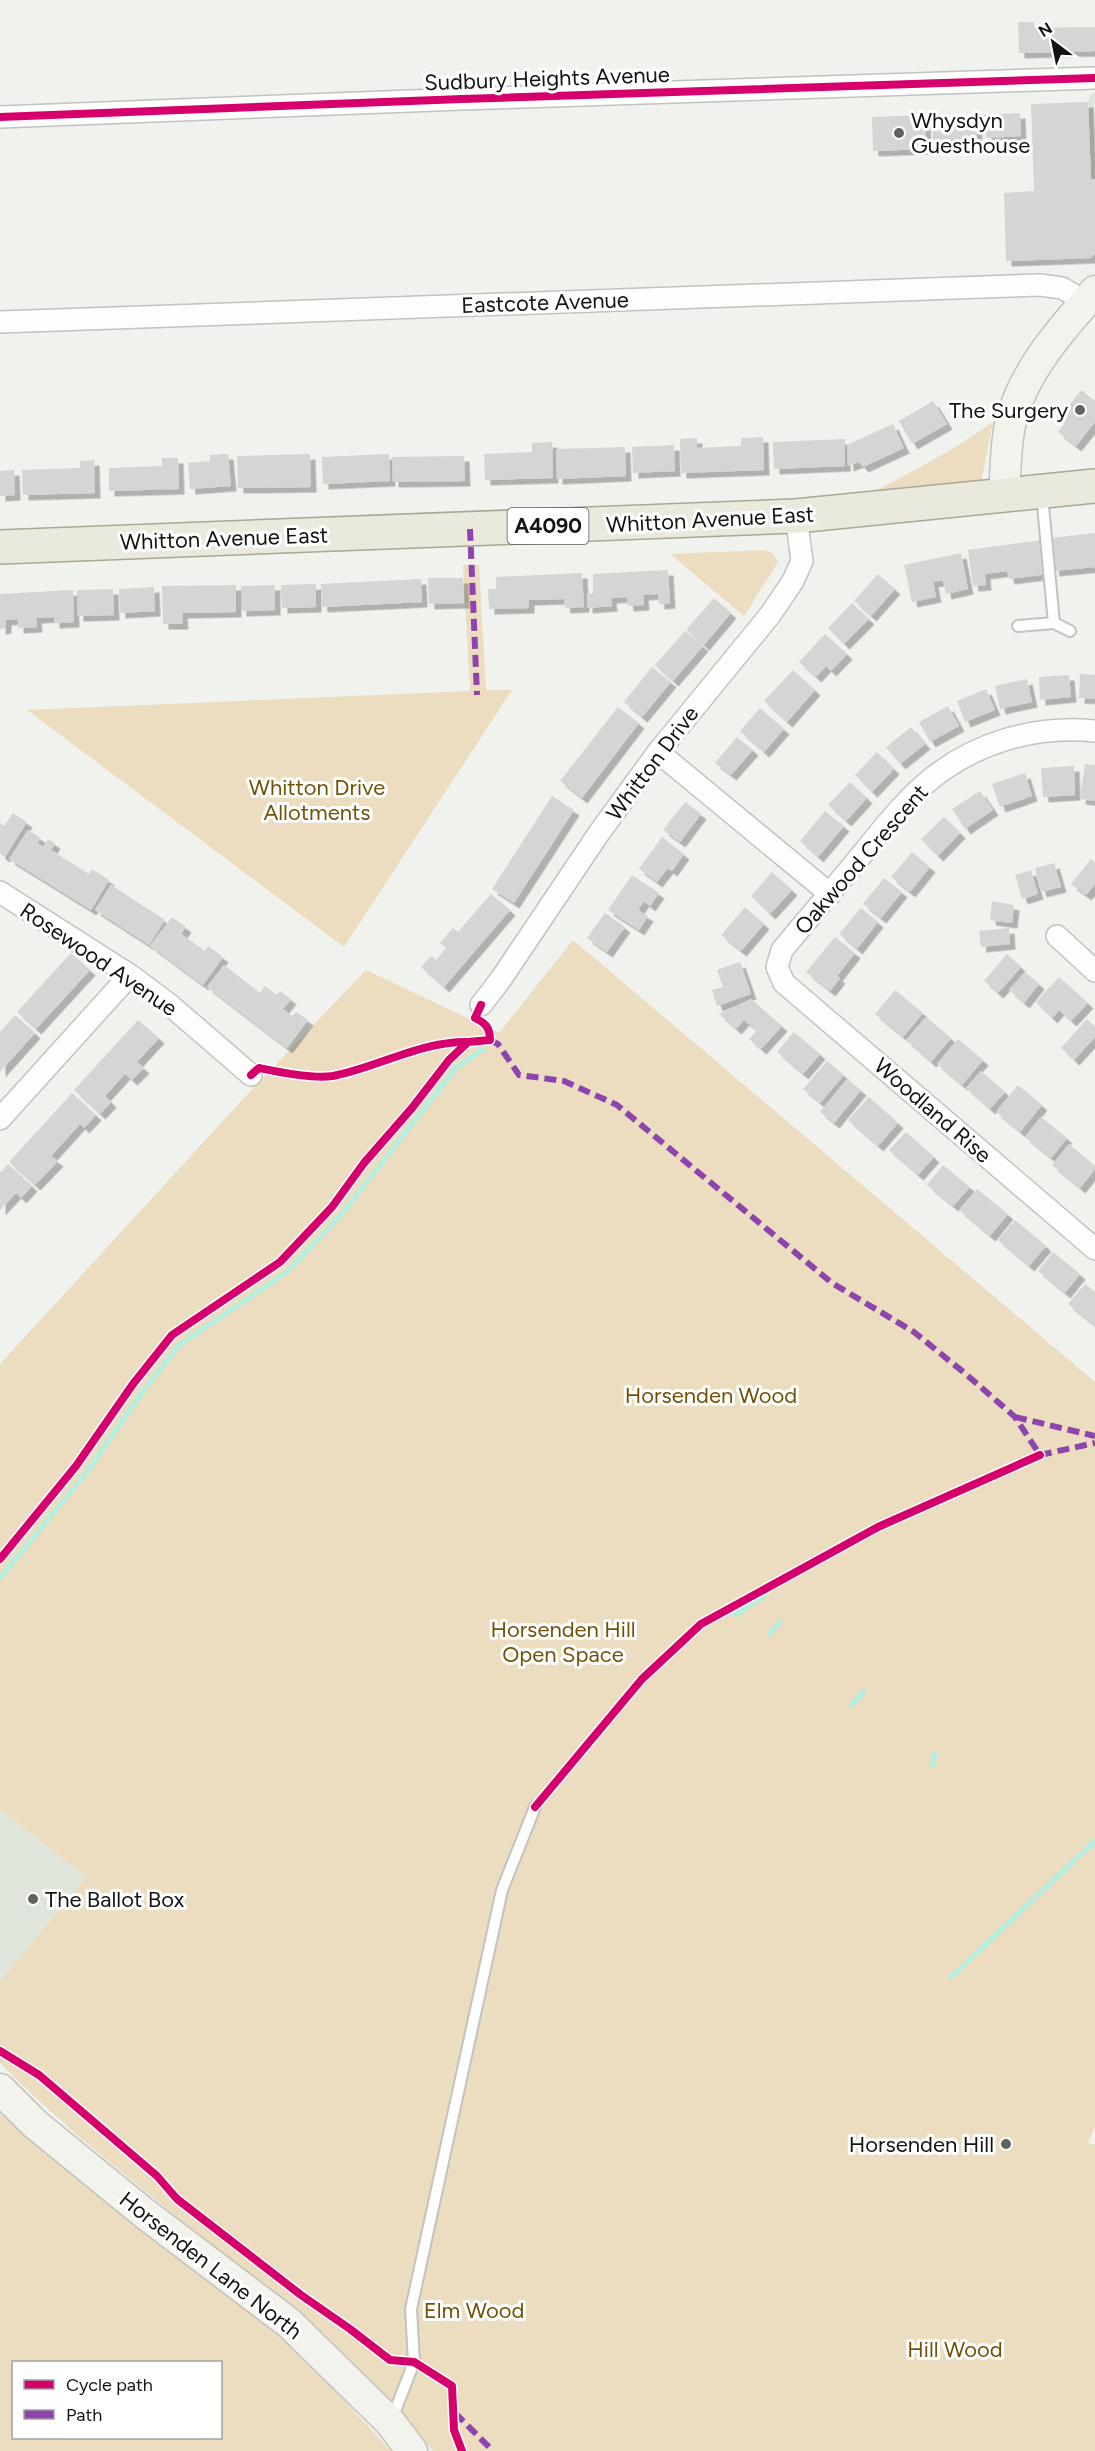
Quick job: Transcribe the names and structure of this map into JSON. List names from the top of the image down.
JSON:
{
  "streets": {
    "main road": ["Whitton Avenue East", "A4090"],
    "street": [
      "Sudbury Heights Avenue",
      "Eastcote Avenue",
      "Whitton Drive",
      "Oakwood Crescent",
      "Rosewood Avenue",
      "Woodland Rise",
      "Horsenden Lane North"
    ]
  },
  "crossings": [
    ["Whitton Avenue East", "Whitton Drive"],
    ["Oakwood Crescent", "Woodland Rise"]
  ],
  "parks": [
    "Whitton Drive Allotments",
    "Horsenden Wood",
    "Horsenden Hill Open Space",
    "Elm Wood",
    "Hill Wood"
  ],
  "places": [
    "Whysdyn Guesthouse",
    "The Surgery",
    "The Ballot Box",
    "Horsenden Hill"
  ],
  "legend": ["Cycle path", "Path"],
  "north": "top left"
}
